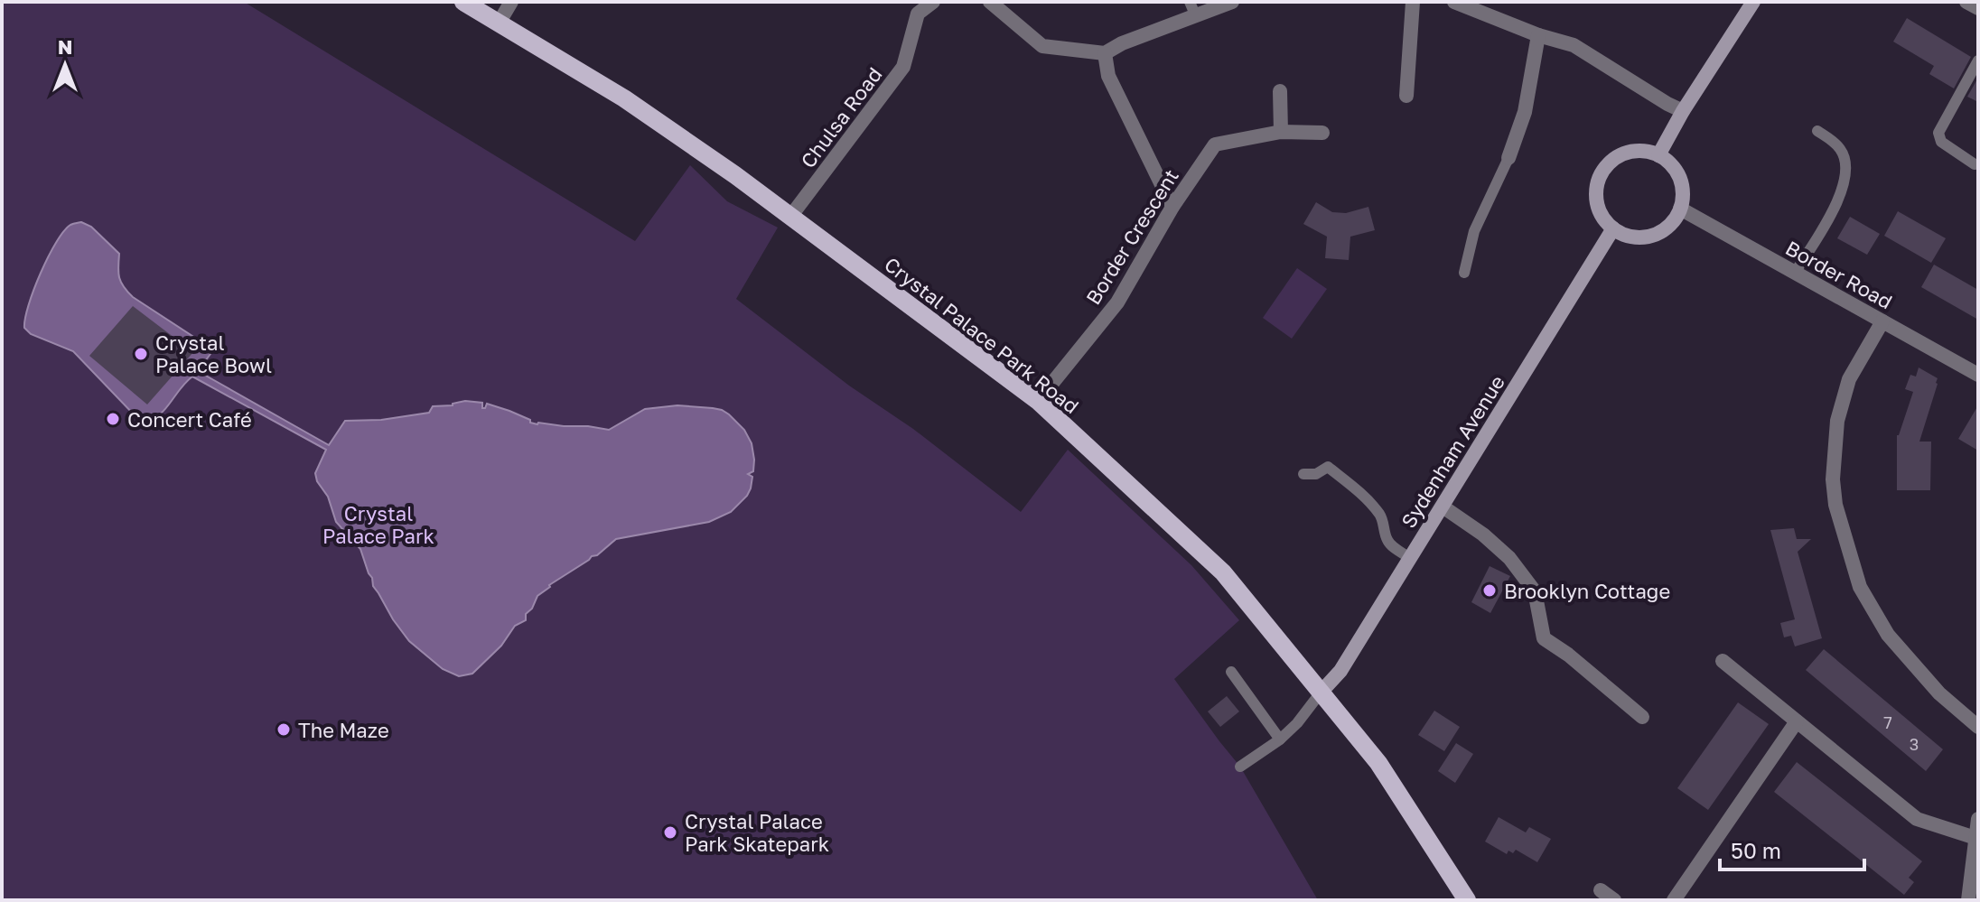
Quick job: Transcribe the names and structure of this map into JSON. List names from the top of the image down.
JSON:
{
  "streets": {
    "main road": ["Crystal Palace Park Road"],
    "street": [
      "Chulsa Road",
      "Border Crescent",
      "Border Road",
      "Sydenham Avenue"
    ]
  },
  "crossings": [
    ["Chulsa Road", "Crystal Palace Park Road"],
    ["Border Crescent", "Crystal Palace Park Road"],
    ["Border Road", "Sydenham Avenue"],
    ["Crystal Palace Park Road", "Sydenham Avenue"]
  ],
  "parks": ["Crystal Palace Park"],
  "places": [
    "Crystal Palace Bowl",
    "Concert Café",
    "Brooklyn Cottage",
    "The Maze",
    "Crystal Palace Park Skatepark"
  ],
  "house_numbers": ["7", "3"],
  "scale_bar": "50 m",
  "north": "top"
}
